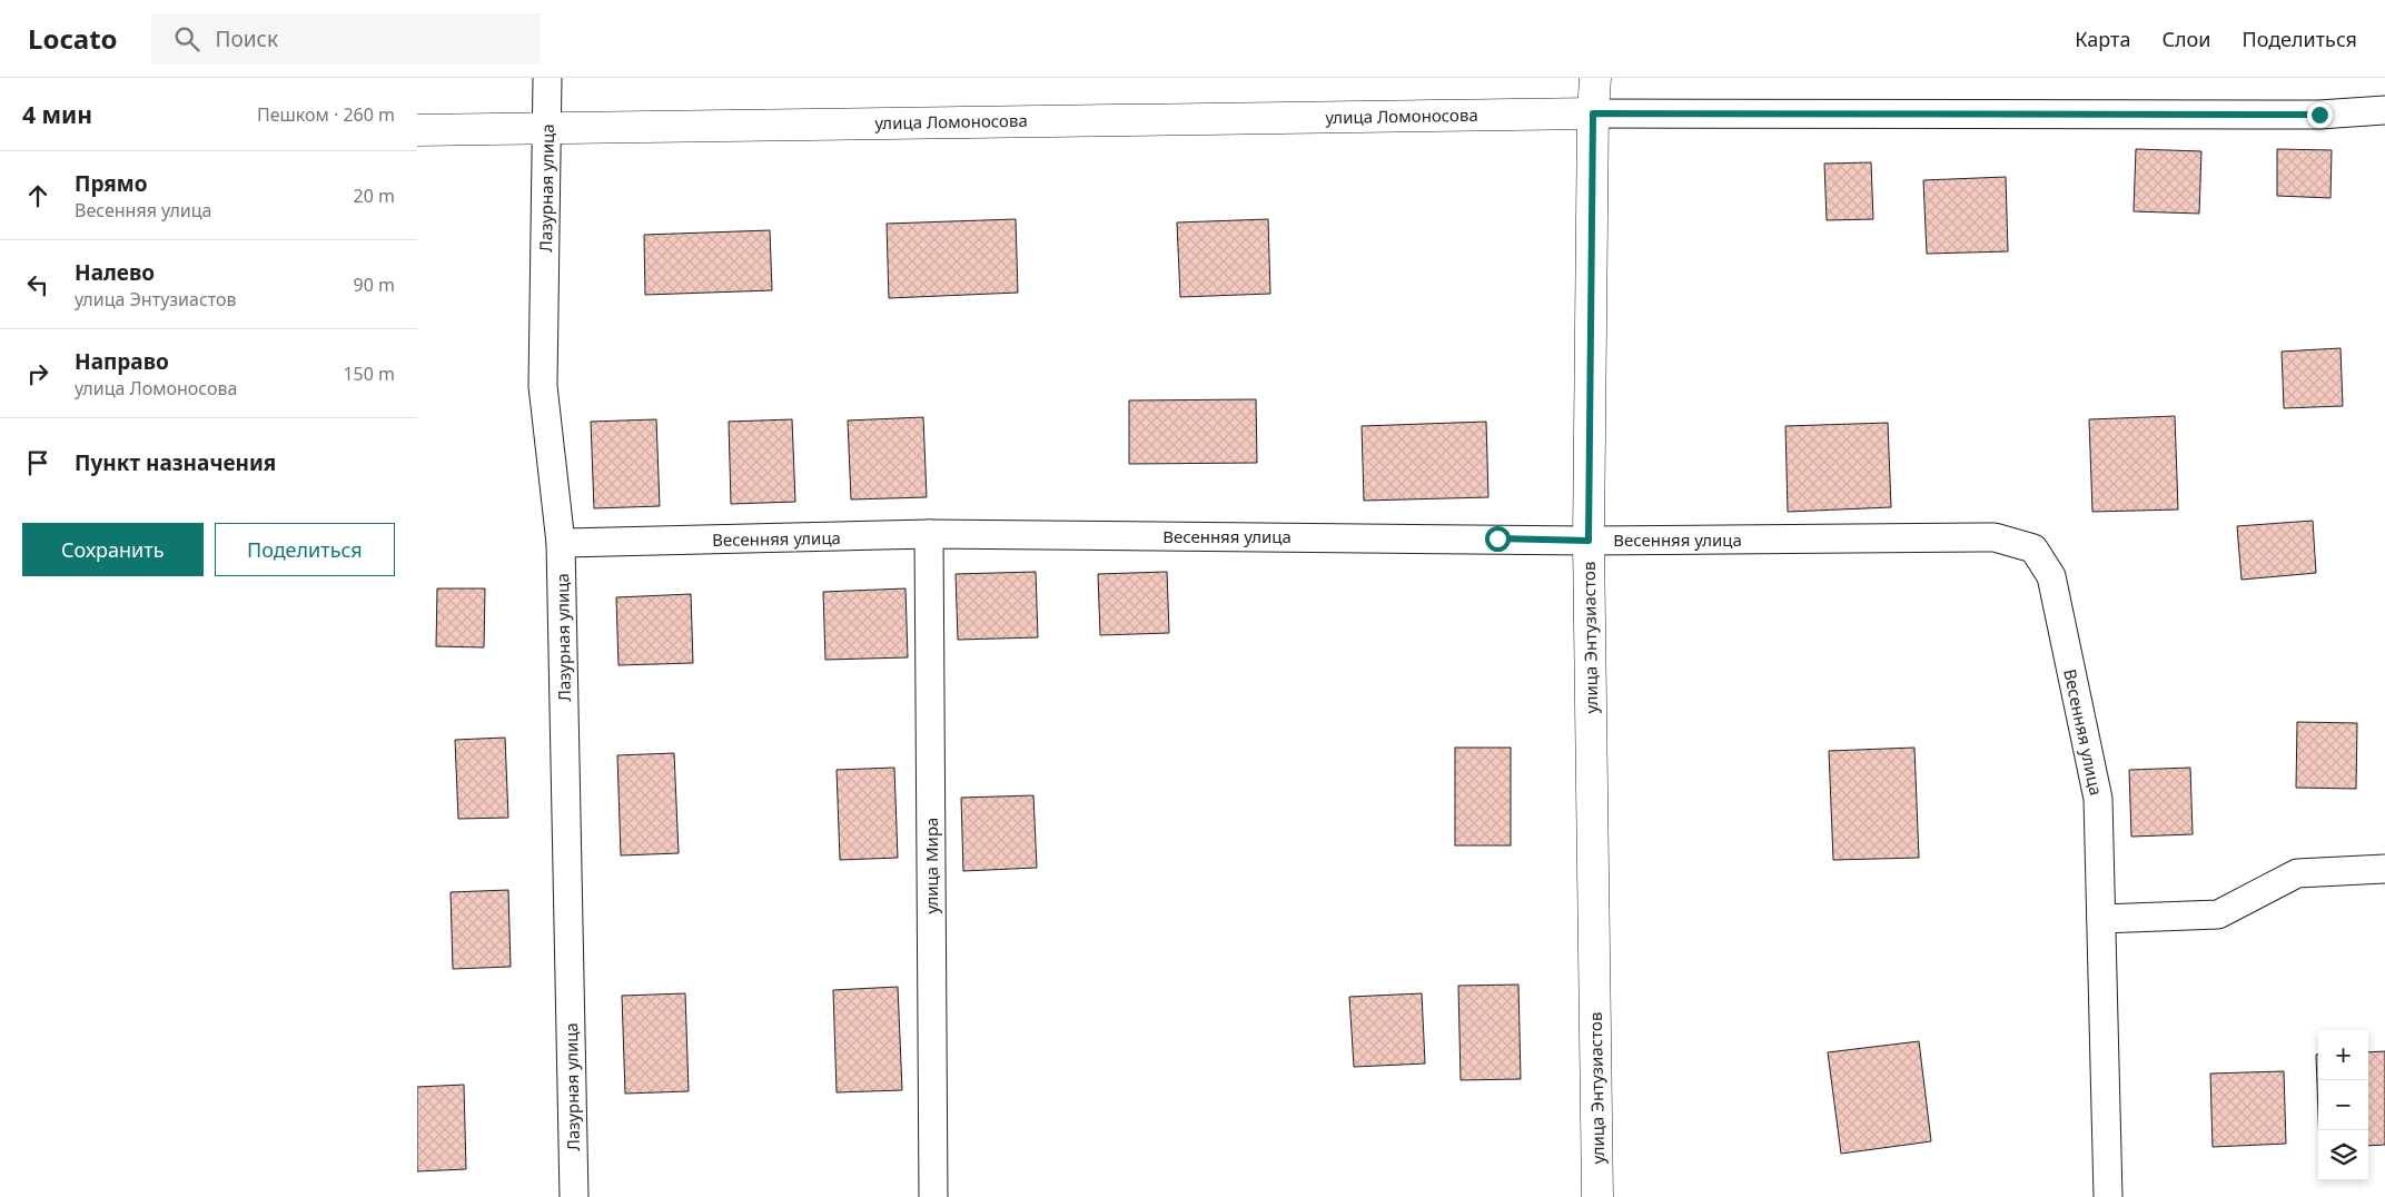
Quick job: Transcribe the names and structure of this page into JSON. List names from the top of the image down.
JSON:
{
  "streets": {
    "street": [
      "улица Ломоносова",
      "Лазурная улица",
      "Весенняя улица",
      "улица Энтузиастов",
      "улица Мира"
    ]
  },
  "crossings": [
    ["улица Ломоносова", "Лазурная улица"],
    ["улица Ломоносова", "улица Энтузиастов"],
    ["Лазурная улица", "Весенняя улица"],
    ["Весенняя улица", "улица Энтузиастов"],
    ["Весенняя улица", "улица Мира"]
  ],
  "page": {
    "header": "Locato",
    "search": "Поиск",
    "nav": ["Карта", "Слои", "Поделиться"],
    "heading": ["4 мин", "Пешком · 260 m"],
    "list": [
      ["Прямо", "Весенняя улица", "20 m"],
      ["Налево", "улица Энтузиастов", "90 m"],
      ["Направо", "улица Ломоносова", "150 m"],
      "Пункт назначения"
    ],
    "buttons": ["Сохранить", "Поделиться"],
    "map_buttons": ["+", "−"]
  }
}
